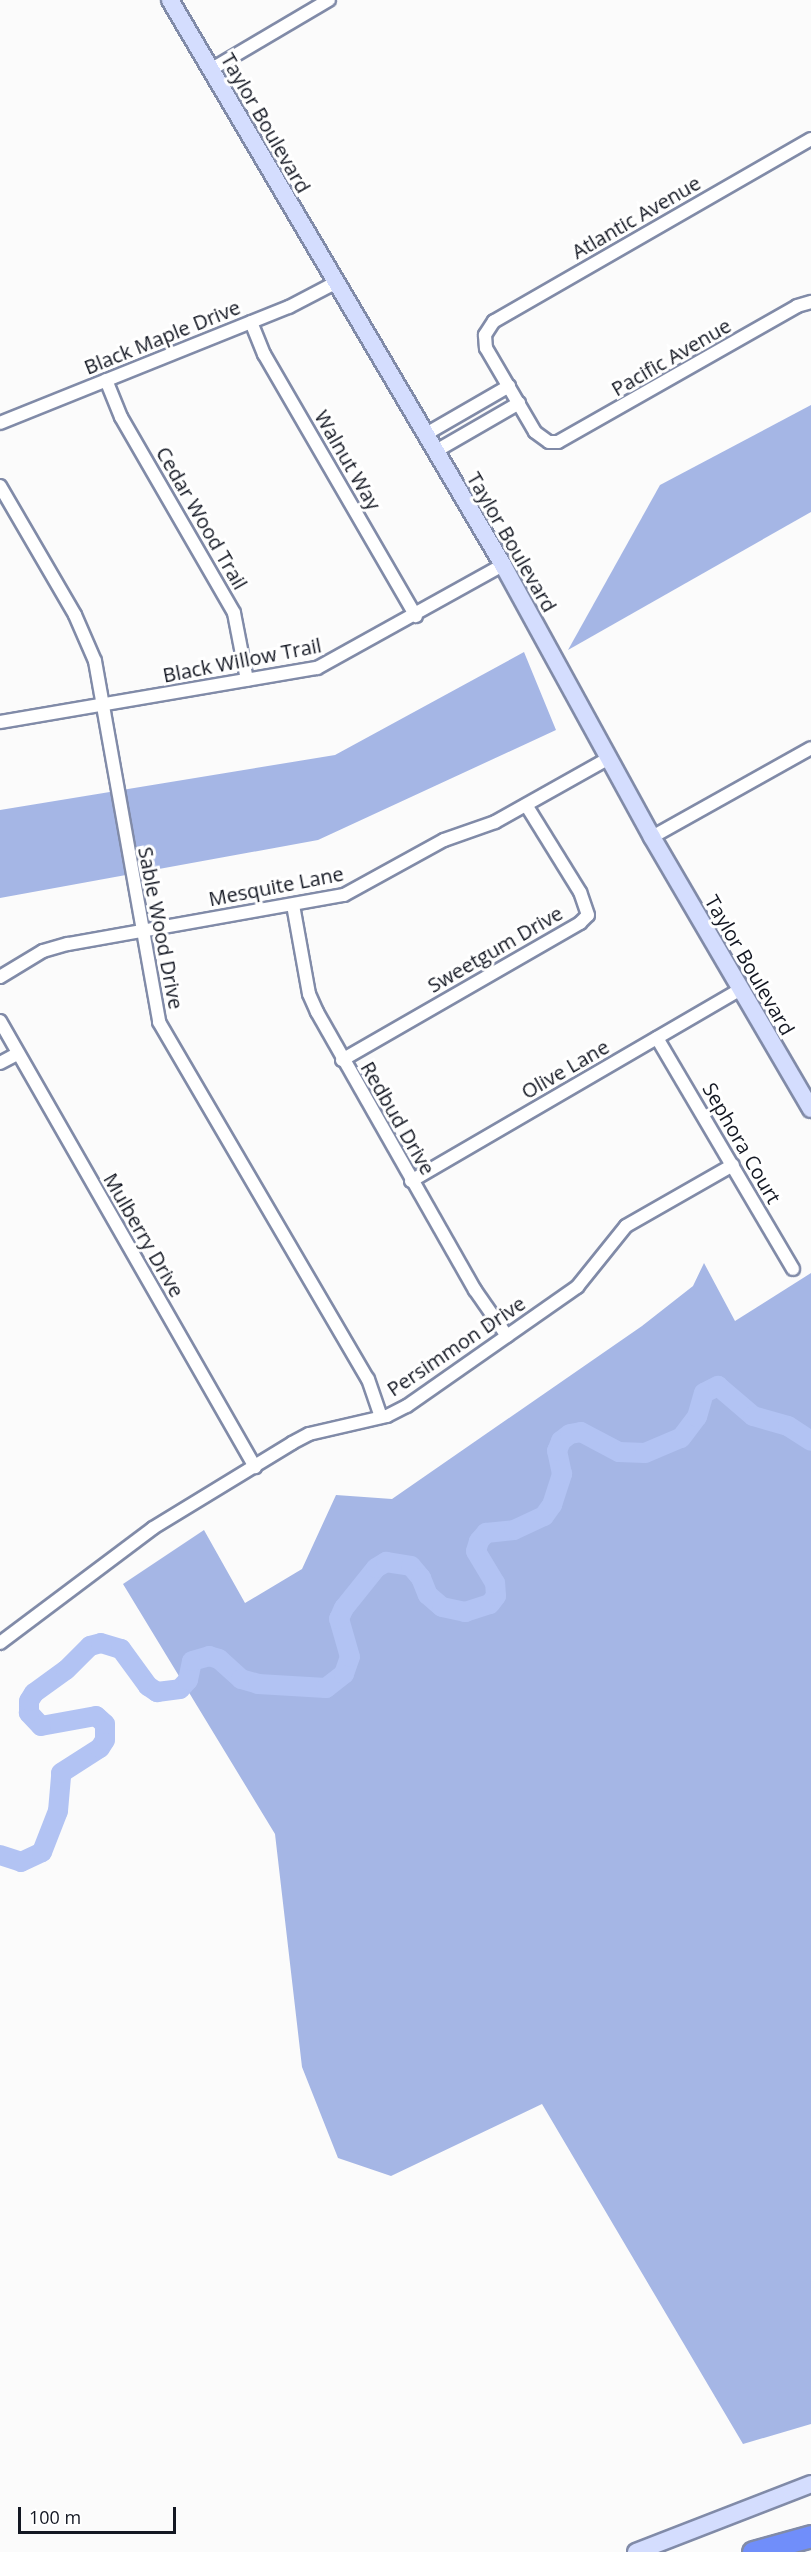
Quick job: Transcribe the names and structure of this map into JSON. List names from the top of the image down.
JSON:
{
  "streets": {
    "street": [
      "Taylor Boulevard",
      "Atlantic Avenue",
      "Black Maple Drive",
      "Pacific Avenue",
      "Walnut Way",
      "Cedar Wood Trail",
      "Black Willow Trail",
      "Mesquite Lane",
      "Sable Wood Drive",
      "Sweetgum Drive",
      "Olive Lane",
      "Redbud Drive",
      "Sephora Court",
      "Mulberry Drive",
      "Persimmon Drive"
    ]
  },
  "crossings": [
    ["Taylor Boulevard", "Black Maple Drive"],
    ["Taylor Boulevard", "Black Willow Trail"],
    ["Taylor Boulevard", "Mesquite Lane"],
    ["Taylor Boulevard", "Olive Lane"],
    ["Black Maple Drive", "Walnut Way"],
    ["Black Maple Drive", "Cedar Wood Trail"],
    ["Walnut Way", "Black Willow Trail"],
    ["Cedar Wood Trail", "Black Willow Trail"],
    ["Black Willow Trail", "Sable Wood Drive"],
    ["Mesquite Lane", "Sable Wood Drive"],
    ["Mesquite Lane", "Sweetgum Drive"],
    ["Mesquite Lane", "Redbud Drive"],
    ["Sable Wood Drive", "Persimmon Drive"],
    ["Sweetgum Drive", "Redbud Drive"],
    ["Olive Lane", "Redbud Drive"],
    ["Olive Lane", "Sephora Court"],
    ["Redbud Drive", "Persimmon Drive"],
    ["Sephora Court", "Persimmon Drive"],
    ["Mulberry Drive", "Persimmon Drive"]
  ],
  "scale_bar": "100 m"
}
